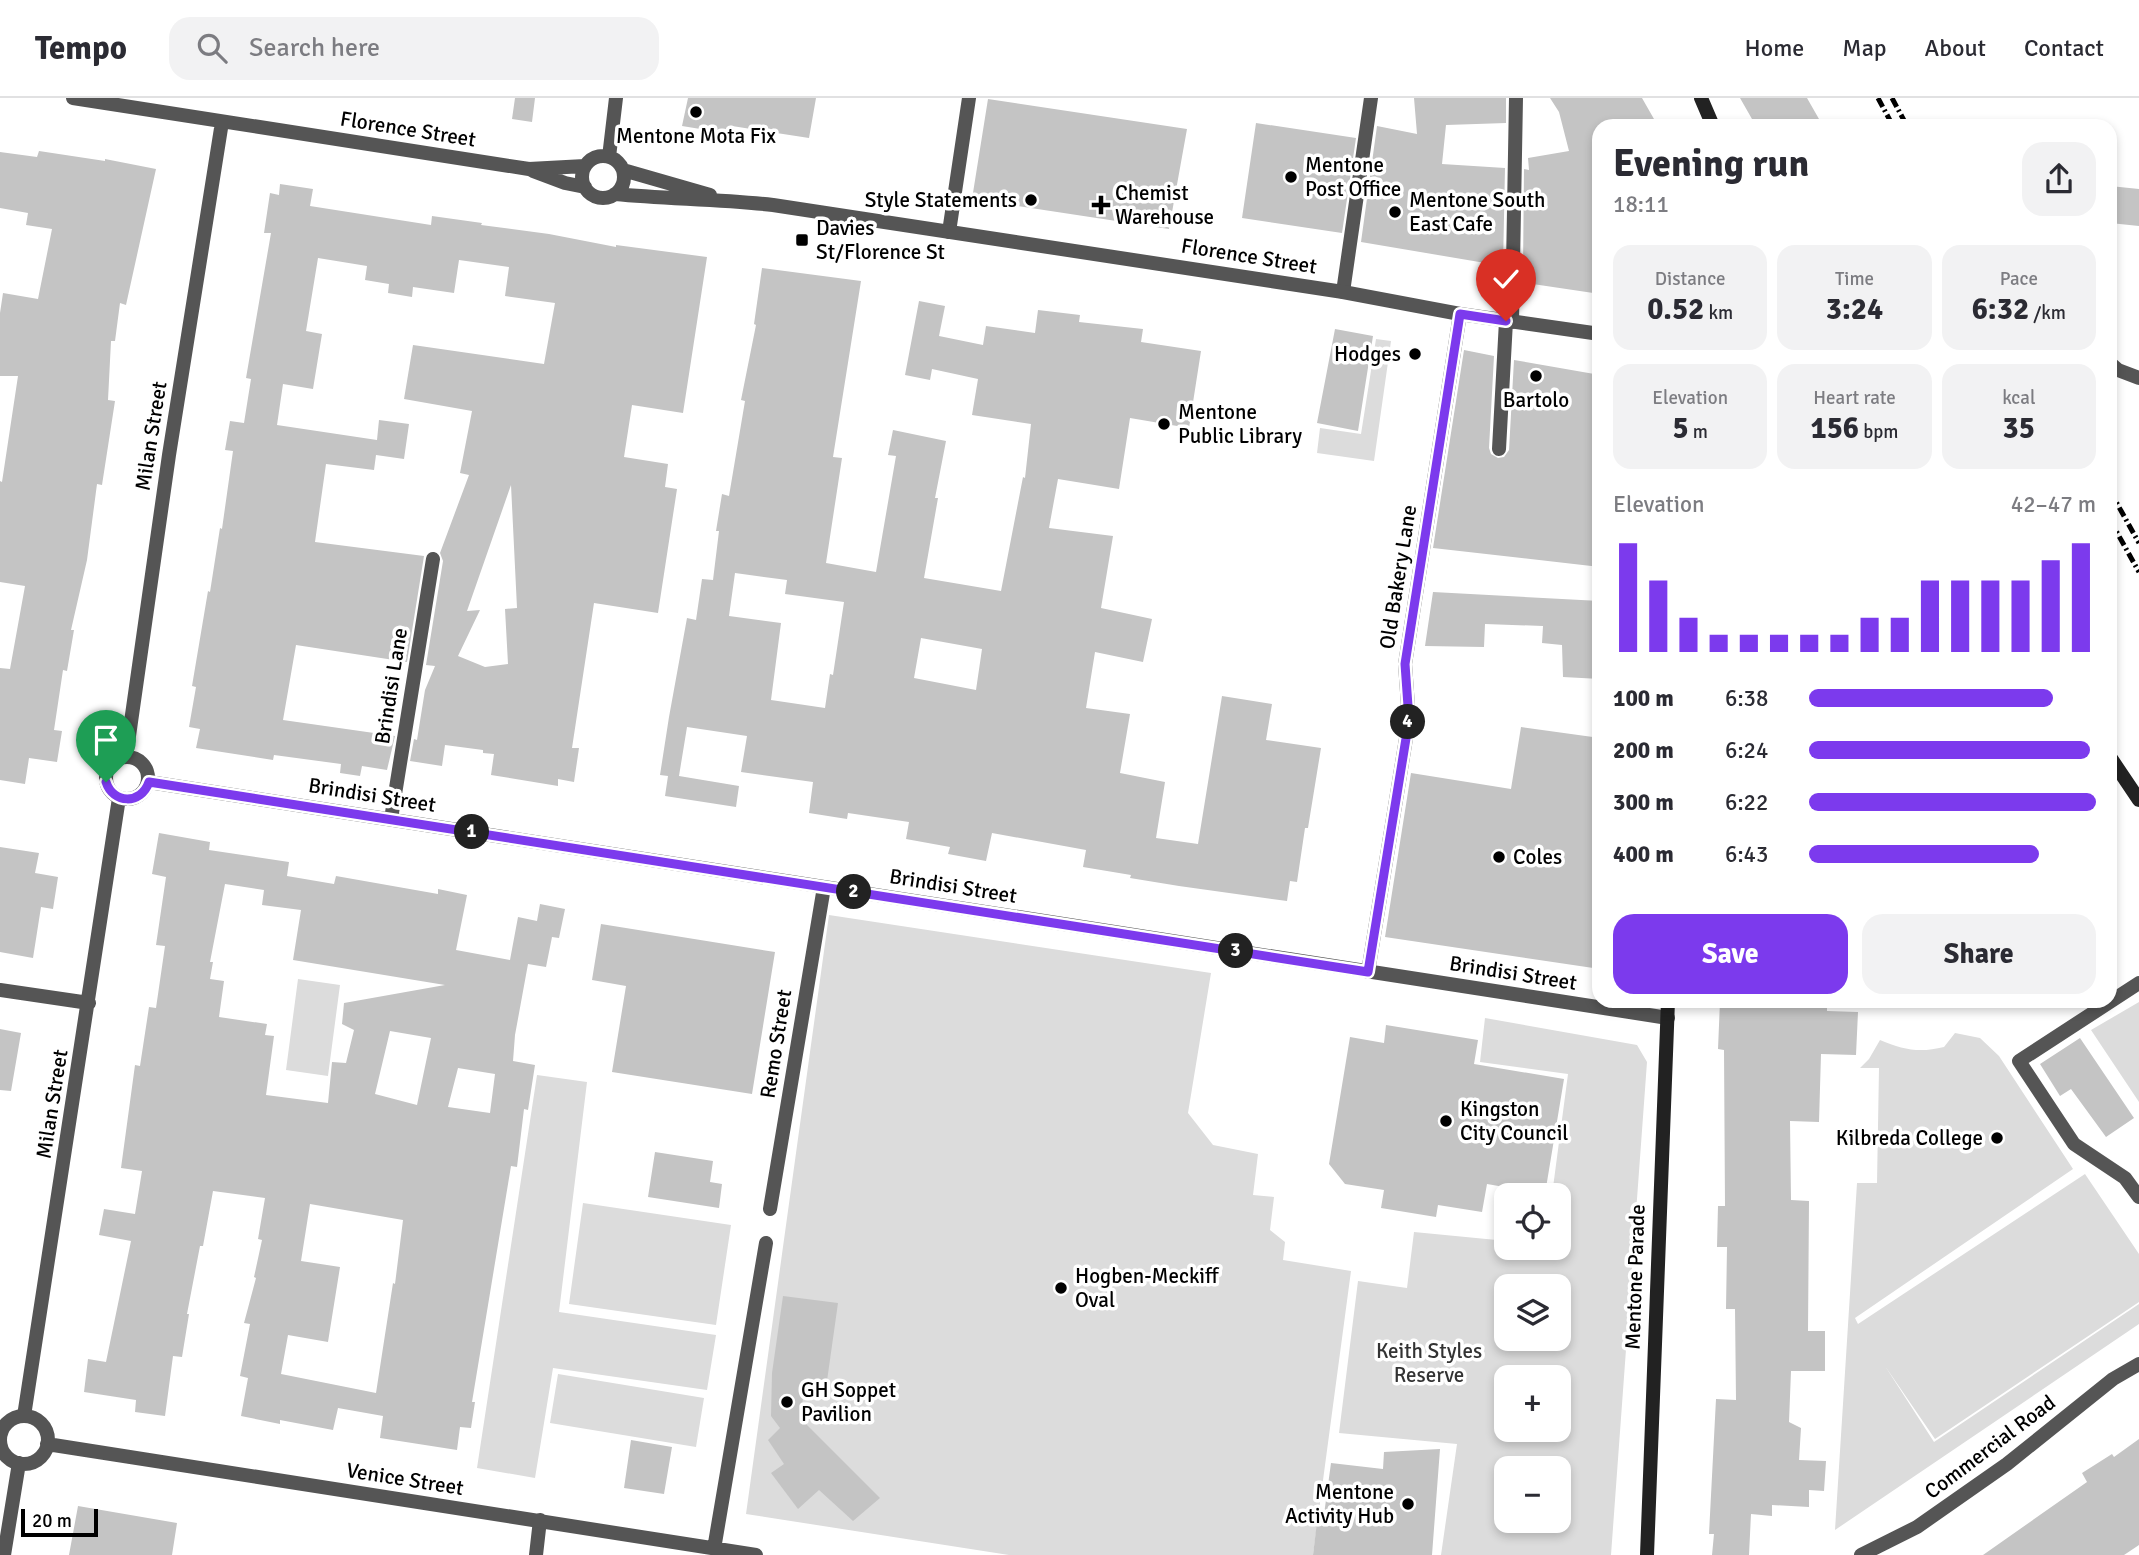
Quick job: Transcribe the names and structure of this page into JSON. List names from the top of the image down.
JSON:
{
  "streets": {
    "street": [
      "Florence Street",
      "Milan Street",
      "Old Bakery Lane",
      "Brindisi Lane",
      "Brindisi Street",
      "Remo Street",
      "Mentone Parade",
      "Commercial Road",
      "Venice Street"
    ]
  },
  "crossings": [
    ["Florence Street", "Milan Street"],
    ["Florence Street", "Old Bakery Lane"],
    ["Milan Street", "Brindisi Street"],
    ["Milan Street", "Venice Street"],
    ["Old Bakery Lane", "Brindisi Street"],
    ["Brindisi Lane", "Brindisi Street"],
    ["Brindisi Street", "Remo Street"],
    ["Brindisi Street", "Mentone Parade"]
  ],
  "parks": ["Keith Styles Reserve"],
  "places": {
    "other": [
      "Mentone Mota Fix",
      "Mentone Post Office",
      "Style Statements",
      "Mentone South East Cafe",
      "Hodges",
      "Bartolo",
      "Mentone Public Library",
      "Coles",
      "Kingston City Council",
      "Kilbreda College",
      "Hogben-Meckiff Oval",
      "GH Soppet Pavilion",
      "Mentone Activity Hub"
    ],
    "health": ["Chemist Warehouse"],
    "transit": ["Davies St/Florence St"]
  },
  "scale_bar": "20 m",
  "page": {
    "header": "Tempo",
    "search": "Search here",
    "nav": [
      "Home",
      "Map",
      "About",
      "Contact"
    ],
    "heading": ["Evening run", "18:11"],
    "stats": [
      ["Distance", "0.52 km"],
      ["Time", "3:24"],
      ["Pace", "6:32 /km"],
      ["Elevation", "5 m"],
      ["Heart rate", "156 bpm"],
      ["kcal", "35"]
    ],
    "chart": ["Elevation", "42–47 m"],
    "list": [
      {
        "name": "100 m",
        "note": "6:38"
      },
      {
        "name": "200 m",
        "note": "6:24"
      },
      {
        "name": "300 m",
        "note": "6:22"
      },
      {
        "name": "400 m",
        "note": "6:43"
      }
    ],
    "pins": [
      "4",
      "1",
      "2",
      "3"
    ],
    "buttons": ["Save", "Share"],
    "map_buttons": ["+", "−"],
    "scale": "20 m"
  }
}
